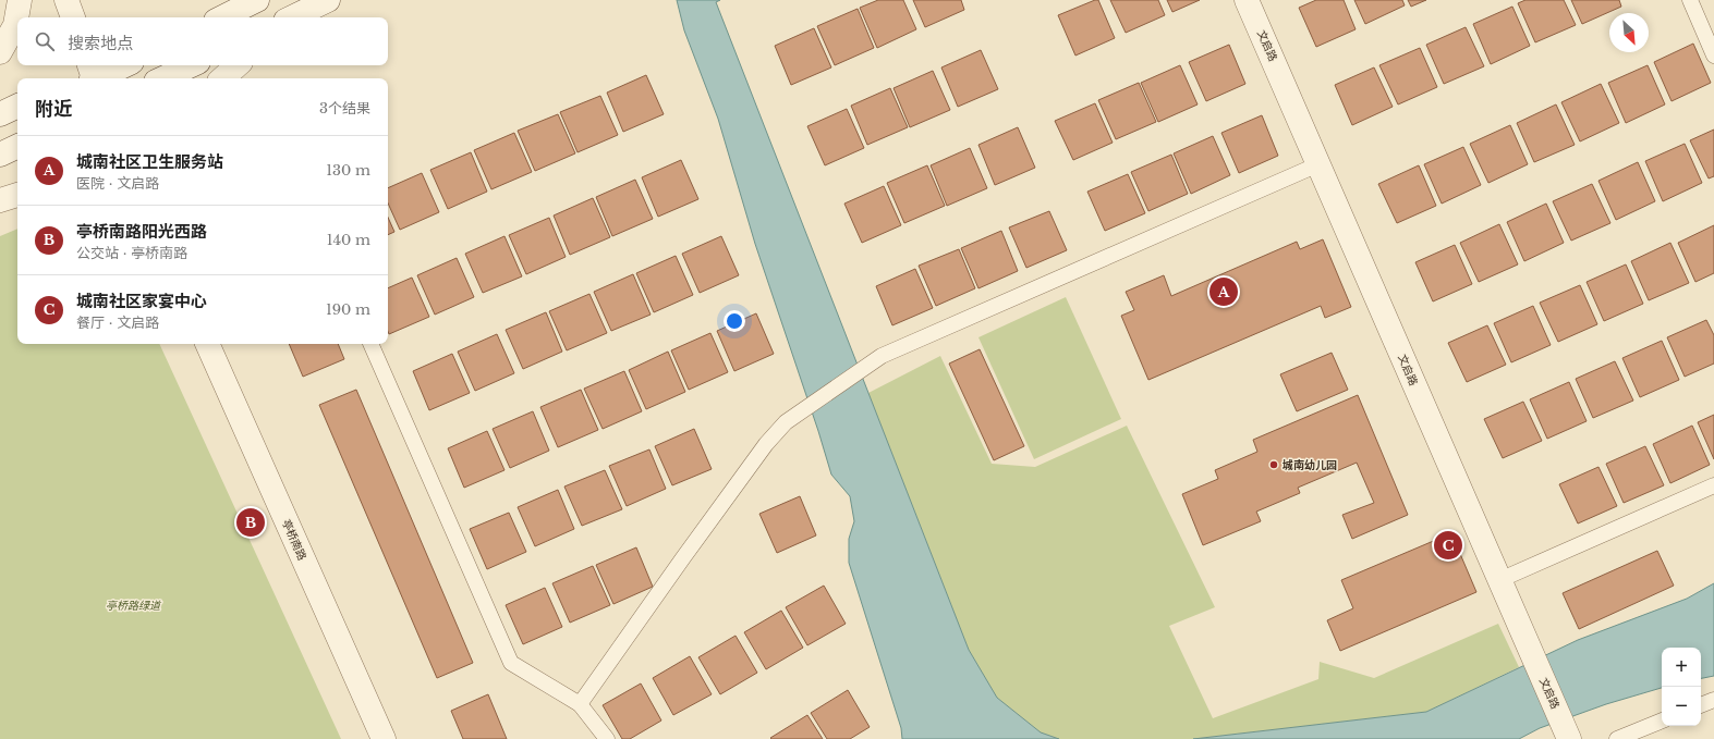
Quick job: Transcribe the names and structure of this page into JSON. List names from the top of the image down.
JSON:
{
  "streets": {
    "street": ["文启路", "亭桥南路"]
  },
  "parks": ["亭桥路绿道"],
  "places": ["城南幼儿园"],
  "north": "bottom right",
  "page": {
    "search": "搜索地点",
    "heading": ["附近", "3个结果"],
    "list": [
      {
        "mark": "A",
        "name": "城南社区卫生服务站",
        "note": "医院 · 文启路",
        "value": "130 m"
      },
      {
        "mark": "B",
        "name": "亭桥南路阳光西路",
        "note": "公交站 · 亭桥南路",
        "value": "140 m"
      },
      {
        "mark": "C",
        "name": "城南社区家宴中心",
        "note": "餐厅 · 文启路",
        "value": "190 m"
      }
    ],
    "pins": ["A", "B", "C"],
    "map_buttons": ["+", "−"]
  }
}
